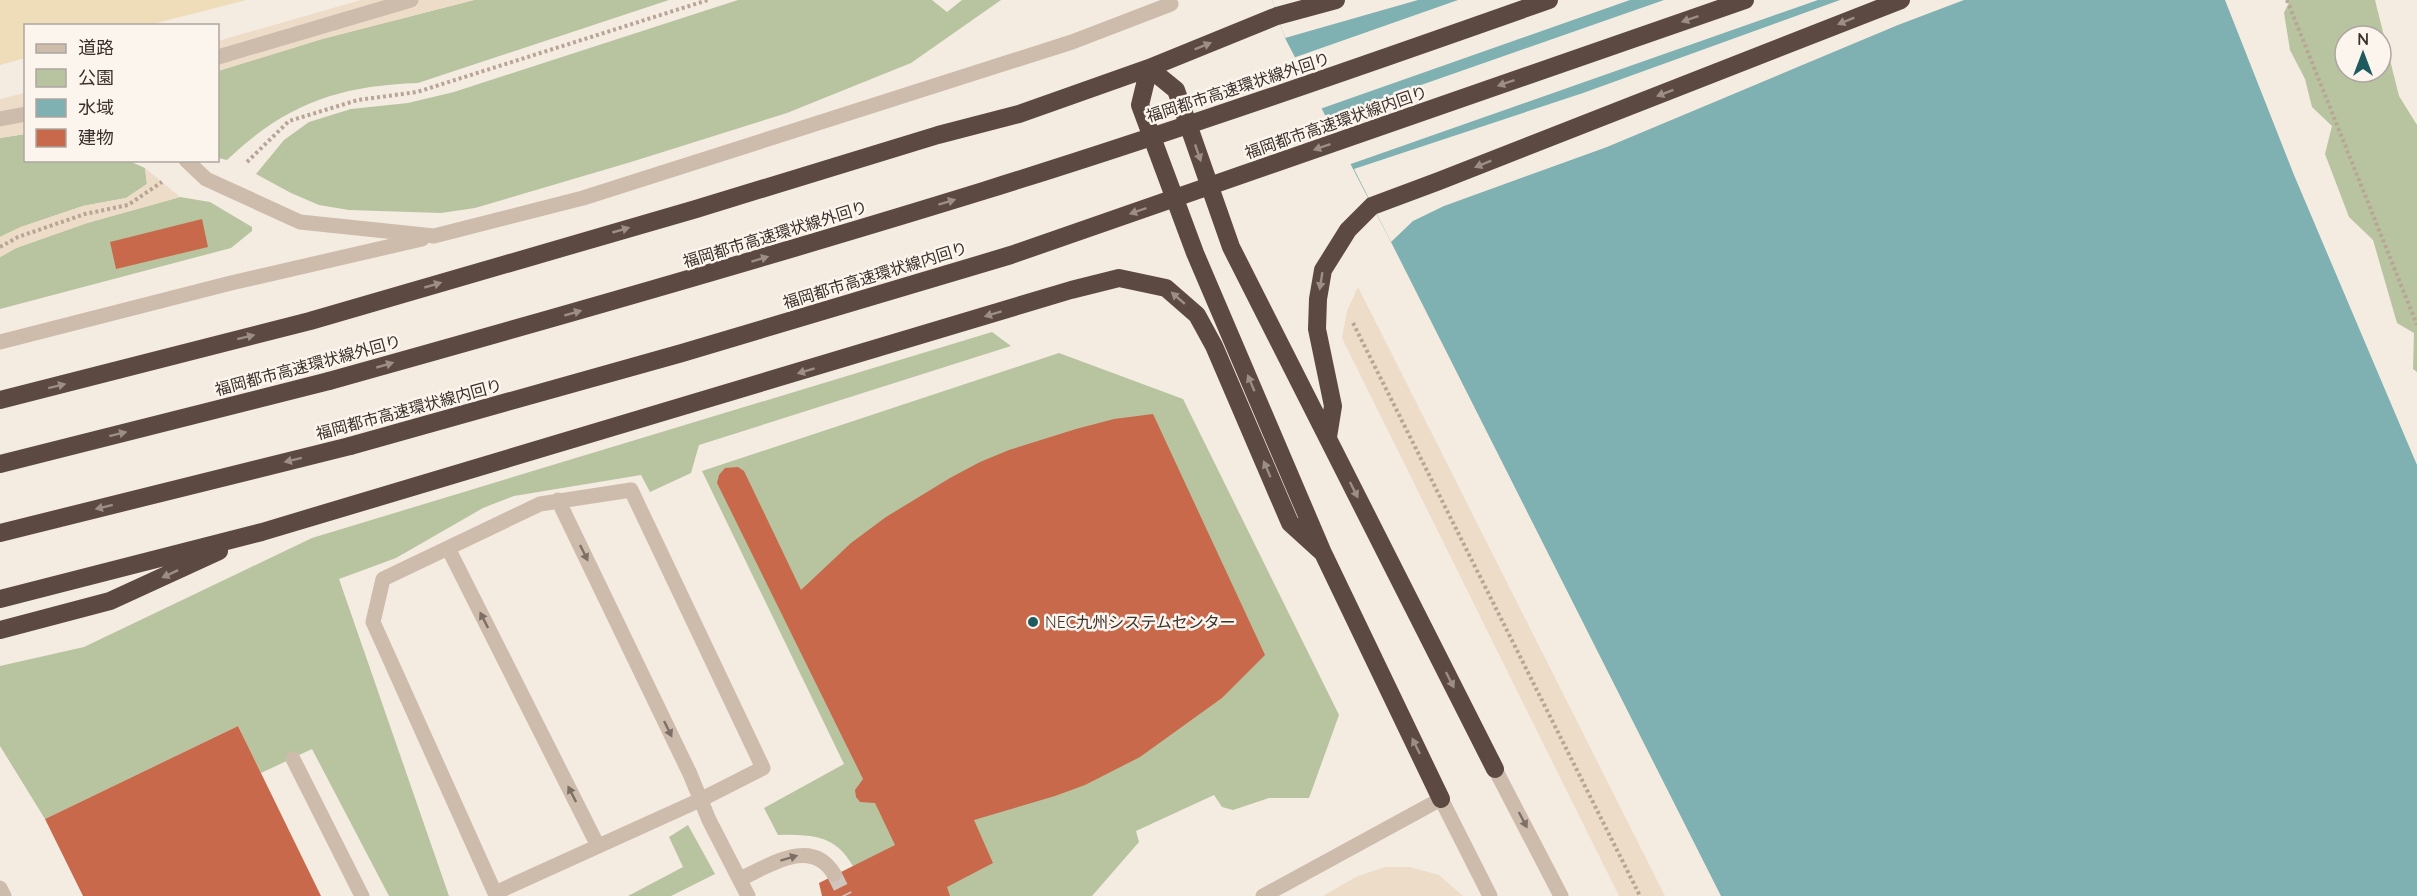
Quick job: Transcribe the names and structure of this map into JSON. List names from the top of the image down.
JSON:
{
  "streets": {
    "highway": ["福岡都市高速環状線外回り", "福岡都市高速環状線内回り"]
  },
  "places": ["NEC九州システムセンター"],
  "legend": [
    "道路",
    "公園",
    "水域",
    "建物"
  ],
  "north": "top"
}
